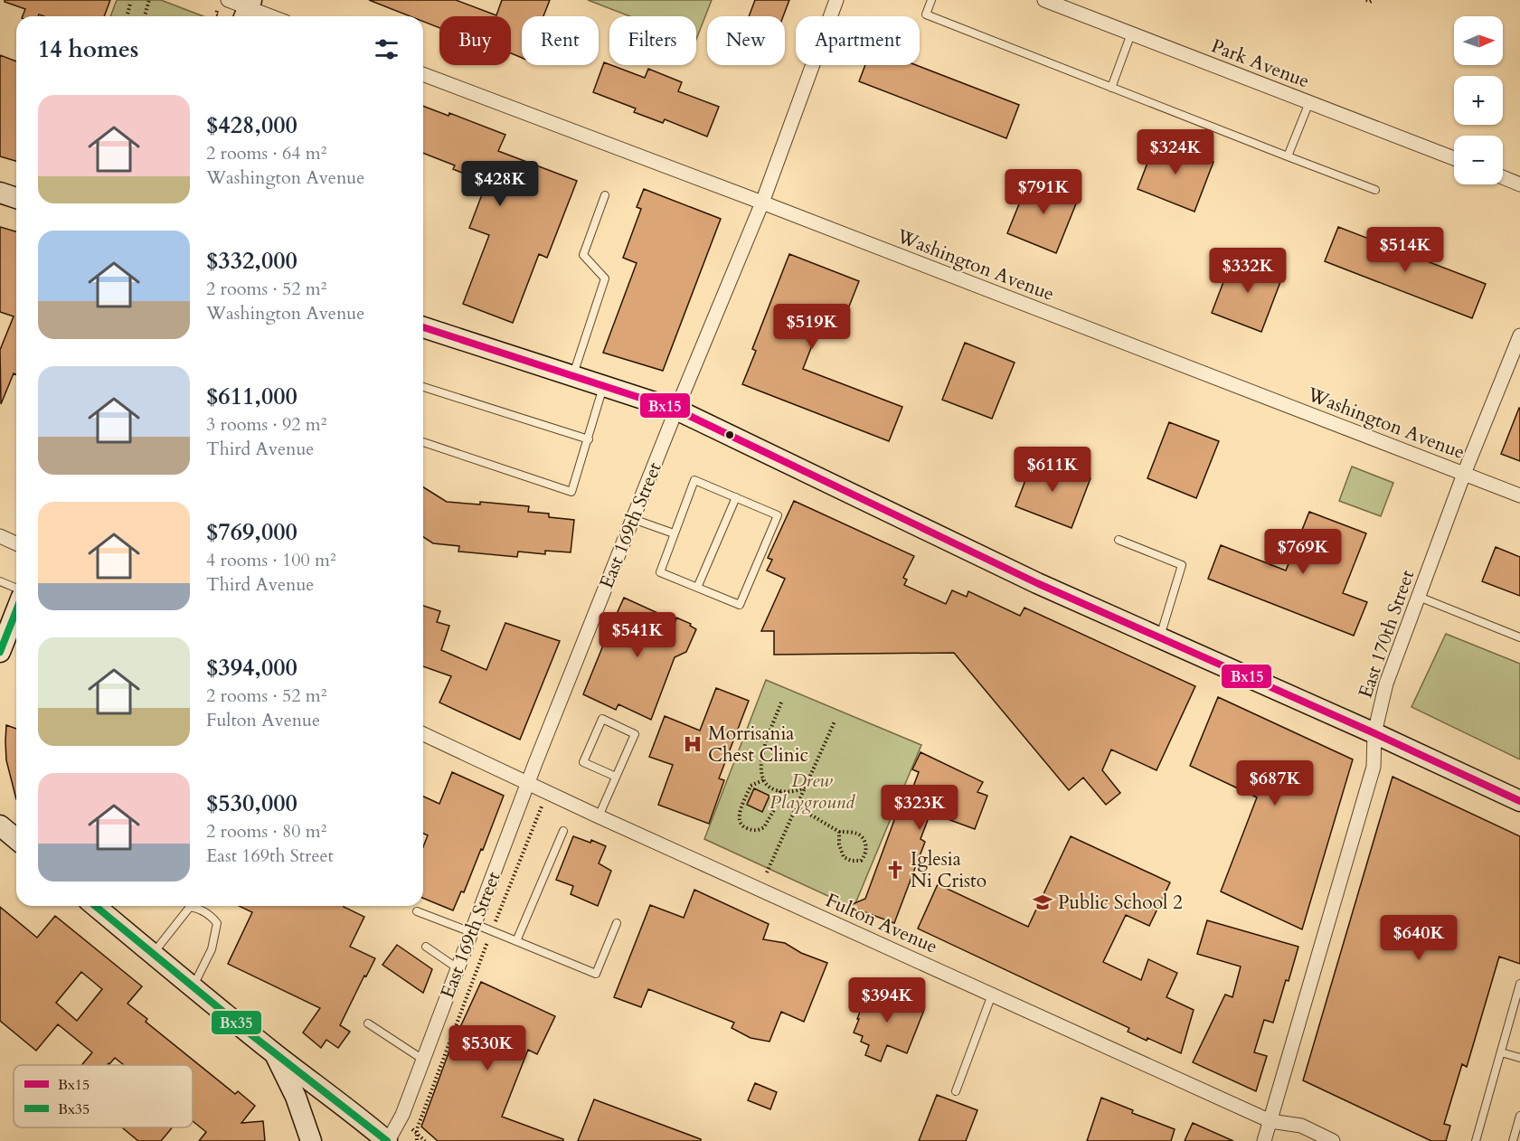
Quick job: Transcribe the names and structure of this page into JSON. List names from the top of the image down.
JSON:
{
  "streets": {
    "street": [
      "Park Avenue",
      "Washington Avenue",
      "East 169th Street",
      "East 170th Street",
      "Fulton Avenue"
    ]
  },
  "crossings": [
    ["Washington Avenue", "East 169th Street"],
    ["Washington Avenue", "East 170th Street"],
    ["East 169th Street", "Fulton Avenue"],
    ["East 170th Street", "Fulton Avenue"]
  ],
  "parks": ["Drew Playground"],
  "places": {
    "hospital": ["Morrisania Chest Clinic"],
    "church": ["Iglesia Ni Cristo"],
    "school or university": ["Public School 2"]
  },
  "lines": ["transit line Bx15", "transit line Bx35"],
  "legend": ["Bx15", "Bx35"],
  "north": "right",
  "page": {
    "map_buttons": ["+", "−"],
    "chip": [
      "Buy",
      "Rent",
      "Filters",
      "New",
      "Apartment"
    ],
    "heading": "14 homes",
    "list": [
      {
        "name": "$428,000",
        "note": "2 rooms · 64 m² · Washington Avenue"
      },
      {
        "name": "$332,000",
        "note": "2 rooms · 52 m² · Washington Avenue"
      },
      {
        "name": "$611,000",
        "note": "3 rooms · 92 m² · Third Avenue"
      },
      {
        "name": "$769,000",
        "note": "4 rooms · 100 m² · Third Avenue"
      },
      {
        "name": "$394,000",
        "note": "2 rooms · 52 m² · Fulton Avenue"
      },
      {
        "name": "$530,000",
        "note": "2 rooms · 80 m² · East 169th Street"
      }
    ],
    "price": [
      "$324K",
      "$428K",
      "$791K",
      "$514K",
      "$332K",
      "$519K",
      "$611K",
      "$769K",
      "$541K",
      "$687K",
      "$323K",
      "$640K",
      "$394K",
      "$530K"
    ]
  }
}
